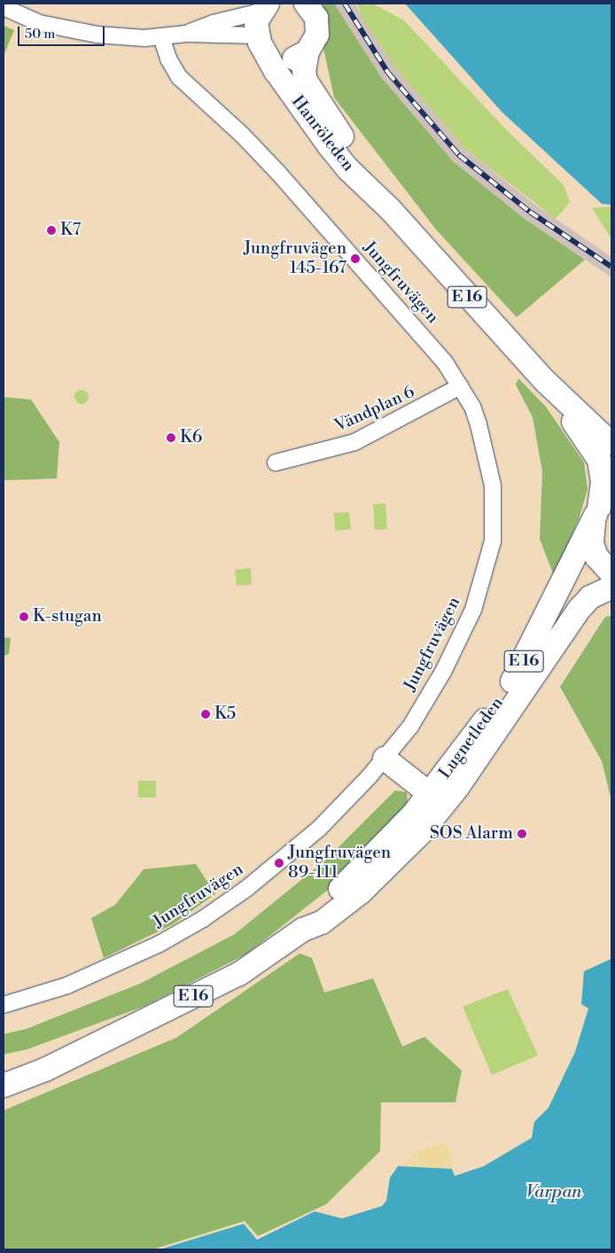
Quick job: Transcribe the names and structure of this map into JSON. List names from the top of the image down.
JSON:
{
  "streets": {
    "highway": ["Hanröleden", "E 16", "Lugnetleden"],
    "street": ["Jungfruvägen", "Vändplan 6"]
  },
  "crossings": [
    ["Hanröleden", "E 16"],
    ["Hanröleden", "Lugnetleden"],
    ["Jungfruvägen", "Vändplan 6"],
    ["E 16", "Lugnetleden"]
  ],
  "water": ["Varpan"],
  "places": [
    "K7",
    "Jungfruvägen 145-167",
    "K6",
    "K-stugan",
    "K5",
    "SOS Alarm",
    "Jungfruvägen 89-111"
  ],
  "scale_bar": "50 m"
}
